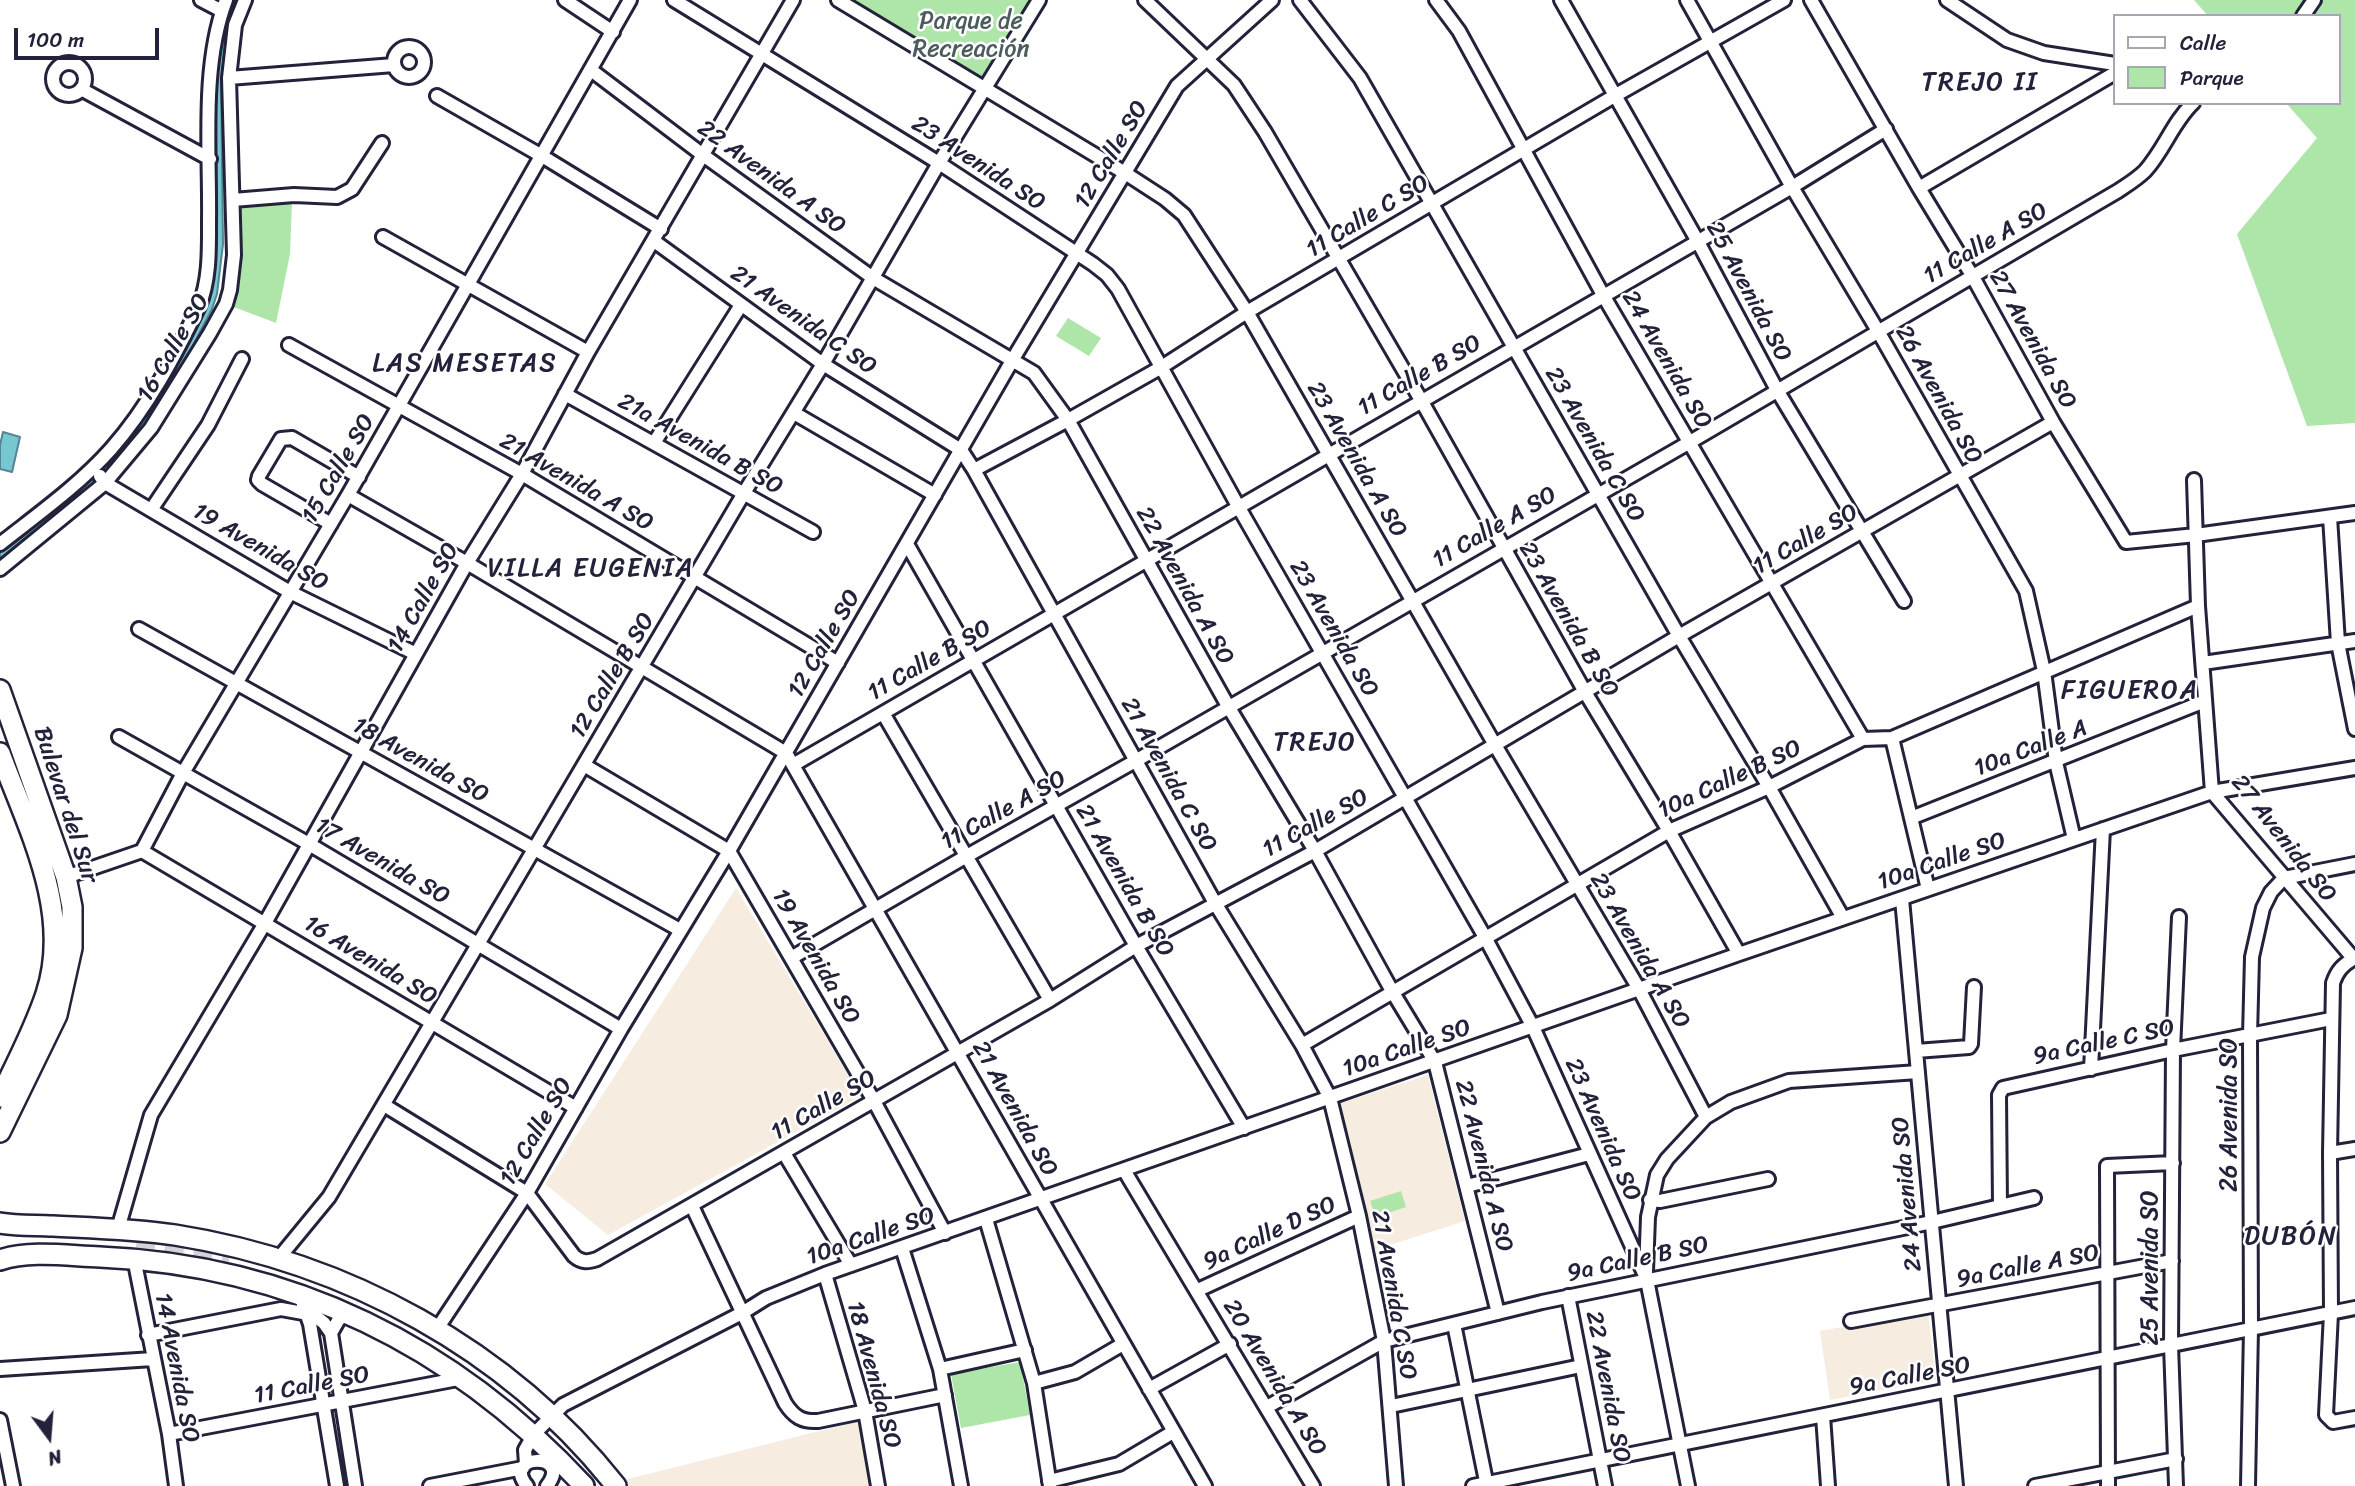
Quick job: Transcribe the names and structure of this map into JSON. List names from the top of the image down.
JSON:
{
  "streets": {
    "highway": ["Bulevar del Sur"],
    "street": [
      "12 Calle SO",
      "23 Avenida SO",
      "22 Avenida A SO",
      "11 Calle C SO",
      "11 Calle A SO",
      "25 Avenida SO",
      "21 Avenida C SO",
      "27 Avenida SO",
      "16 Calle SO",
      "24 Avenida SO",
      "11 Calle B SO",
      "26 Avenida SO",
      "21a Avenida B SO",
      "23 Avenida C SO",
      "23 Avenida A SO",
      "15 Calle SO",
      "21 Avenida A SO",
      "11 Calle SO",
      "19 Avenida SO",
      "14 Calle SO",
      "23 Avenida B SO",
      "12 Calle B SO",
      "10a Calle A",
      "18 Avenida SO",
      "10a Calle B SO",
      "17 Avenida SO",
      "10a Calle SO",
      "21 Avenida B SO",
      "16 Avenida SO",
      "9a Calle C SO",
      "21 Avenida SO",
      "9a Calle D SO",
      "9a Calle B SO",
      "9a Calle A SO",
      "14 Avenida SO",
      "9a Calle SO",
      "20 Avenida A SO",
      "22 Avenida SO"
    ]
  },
  "crossings": [
    ["12 Calle SO", "23 Avenida SO"],
    ["12 Calle SO", "22 Avenida A SO"],
    ["12 Calle SO", "21 Avenida C SO"],
    ["12 Calle SO", "23 Avenida A SO"],
    ["12 Calle SO", "21 Avenida A SO"],
    ["12 Calle SO", "11 Calle SO"],
    ["12 Calle SO", "19 Avenida SO"],
    ["12 Calle SO", "23 Avenida B SO"],
    ["12 Calle SO", "18 Avenida SO"],
    ["12 Calle SO", "17 Avenida SO"],
    ["12 Calle SO", "21 Avenida B SO"],
    ["12 Calle SO", "16 Avenida SO"],
    ["12 Calle SO", "21 Avenida SO"],
    ["23 Avenida SO", "11 Calle C SO"],
    ["23 Avenida SO", "11 Calle A SO"],
    ["23 Avenida SO", "11 Calle B SO"],
    ["23 Avenida SO", "11 Calle SO"],
    ["23 Avenida SO", "14 Calle SO"],
    ["23 Avenida SO", "12 Calle B SO"],
    ["23 Avenida SO", "10a Calle B SO"],
    ["23 Avenida SO", "10a Calle SO"],
    ["23 Avenida SO", "9a Calle B SO"],
    ["23 Avenida SO", "9a Calle SO"],
    ["22 Avenida A SO", "11 Calle C SO"],
    ["22 Avenida A SO", "11 Calle A SO"],
    ["22 Avenida A SO", "11 Calle B SO"],
    ["22 Avenida A SO", "15 Calle SO"],
    ["22 Avenida A SO", "11 Calle SO"],
    ["22 Avenida A SO", "14 Calle SO"],
    ["22 Avenida A SO", "12 Calle B SO"],
    ["22 Avenida A SO", "10a Calle B SO"],
    ["22 Avenida A SO", "10a Calle SO"],
    ["22 Avenida A SO", "9a Calle B SO"],
    ["11 Calle C SO", "25 Avenida SO"],
    ["11 Calle C SO", "21 Avenida C SO"],
    ["11 Calle C SO", "24 Avenida SO"],
    ["11 Calle C SO", "26 Avenida SO"],
    ["11 Calle C SO", "23 Avenida C SO"],
    ["11 Calle C SO", "23 Avenida A SO"],
    ["11 Calle C SO", "23 Avenida B SO"],
    ["11 Calle A SO", "25 Avenida SO"],
    ["11 Calle A SO", "21 Avenida C SO"],
    ["11 Calle A SO", "27 Avenida SO"],
    ["11 Calle A SO", "24 Avenida SO"],
    ["11 Calle A SO", "26 Avenida SO"],
    ["11 Calle A SO", "23 Avenida C SO"],
    ["11 Calle A SO", "23 Avenida A SO"],
    ["11 Calle A SO", "19 Avenida SO"],
    ["11 Calle A SO", "23 Avenida B SO"],
    ["11 Calle A SO", "21 Avenida B SO"],
    ["11 Calle A SO", "21 Avenida SO"],
    ["25 Avenida SO", "11 Calle B SO"],
    ["25 Avenida SO", "11 Calle SO"],
    ["25 Avenida SO", "9a Calle C SO"],
    ["25 Avenida SO", "9a Calle A SO"],
    ["25 Avenida SO", "9a Calle SO"],
    ["21 Avenida C SO", "11 Calle B SO"],
    ["21 Avenida C SO", "11 Calle SO"],
    ["21 Avenida C SO", "14 Calle SO"],
    ["21 Avenida C SO", "12 Calle B SO"],
    ["21 Avenida C SO", "10a Calle B SO"],
    ["21 Avenida C SO", "10a Calle SO"],
    ["21 Avenida C SO", "9a Calle D SO"],
    ["21 Avenida C SO", "9a Calle B SO"],
    ["27 Avenida SO", "11 Calle B SO"],
    ["27 Avenida SO", "26 Avenida SO"],
    ["27 Avenida SO", "11 Calle SO"],
    ["27 Avenida SO", "10a Calle A"],
    ["27 Avenida SO", "10a Calle B SO"],
    ["27 Avenida SO", "10a Calle SO"],
    ["27 Avenida SO", "9a Calle C SO"],
    ["27 Avenida SO", "9a Calle SO"],
    ["16 Calle SO", "19 Avenida SO"],
    ["24 Avenida SO", "11 Calle B SO"],
    ["24 Avenida SO", "11 Calle SO"],
    ["24 Avenida SO", "10a Calle B SO"],
    ["24 Avenida SO", "10a Calle SO"],
    ["24 Avenida SO", "9a Calle B SO"],
    ["24 Avenida SO", "9a Calle A SO"],
    ["24 Avenida SO", "9a Calle SO"],
    ["11 Calle B SO", "26 Avenida SO"],
    ["11 Calle B SO", "23 Avenida C SO"],
    ["11 Calle B SO", "23 Avenida A SO"],
    ["11 Calle B SO", "23 Avenida B SO"],
    ["11 Calle B SO", "21 Avenida B SO"],
    ["11 Calle B SO", "21 Avenida SO"],
    ["26 Avenida SO", "11 Calle SO"],
    ["26 Avenida SO", "10a Calle A"],
    ["26 Avenida SO", "10a Calle B SO"],
    ["26 Avenida SO", "10a Calle SO"],
    ["26 Avenida SO", "9a Calle C SO"],
    ["26 Avenida SO", "9a Calle SO"],
    ["21a Avenida B SO", "14 Calle SO"],
    ["21a Avenida B SO", "12 Calle B SO"],
    ["23 Avenida C SO", "11 Calle SO"],
    ["23 Avenida C SO", "10a Calle B SO"],
    ["23 Avenida C SO", "10a Calle SO"],
    ["23 Avenida A SO", "11 Calle SO"],
    ["23 Avenida A SO", "12 Calle B SO"],
    ["23 Avenida A SO", "10a Calle B SO"],
    ["23 Avenida A SO", "10a Calle SO"],
    ["15 Calle SO", "21 Avenida A SO"],
    ["15 Calle SO", "19 Avenida SO"],
    ["15 Calle SO", "18 Avenida SO"],
    ["15 Calle SO", "17 Avenida SO"],
    ["15 Calle SO", "16 Avenida SO"],
    ["21 Avenida A SO", "14 Calle SO"],
    ["21 Avenida A SO", "12 Calle B SO"],
    ["11 Calle SO", "19 Avenida SO"],
    ["11 Calle SO", "23 Avenida B SO"],
    ["11 Calle SO", "21 Avenida B SO"],
    ["11 Calle SO", "21 Avenida SO"],
    ["11 Calle SO", "14 Avenida SO"],
    ["19 Avenida SO", "14 Calle SO"],
    ["19 Avenida SO", "12 Calle B SO"],
    ["19 Avenida SO", "10a Calle SO"],
    ["14 Calle SO", "18 Avenida SO"],
    ["14 Calle SO", "17 Avenida SO"],
    ["14 Calle SO", "16 Avenida SO"],
    ["23 Avenida B SO", "10a Calle B SO"],
    ["23 Avenida B SO", "10a Calle SO"],
    ["12 Calle B SO", "18 Avenida SO"],
    ["12 Calle B SO", "17 Avenida SO"],
    ["12 Calle B SO", "16 Avenida SO"],
    ["18 Avenida SO", "10a Calle SO"],
    ["10a Calle SO", "21 Avenida B SO"],
    ["10a Calle SO", "21 Avenida SO"],
    ["9a Calle C SO", "9a Calle B SO"],
    ["9a Calle D SO", "20 Avenida A SO"],
    ["9a Calle B SO", "20 Avenida A SO"],
    ["9a Calle B SO", "22 Avenida SO"],
    ["9a Calle SO", "22 Avenida SO"]
  ],
  "districts": [
    "TREJO II",
    "LAS MESETAS",
    "VILLA EUGENIA",
    "FIGUEROA",
    "TREJO",
    "DUBÓN"
  ],
  "parks": ["Parque de Recreación"],
  "legend": ["Calle", "Parque"],
  "scale_bar": "100 m",
  "north": "bottom"
}
